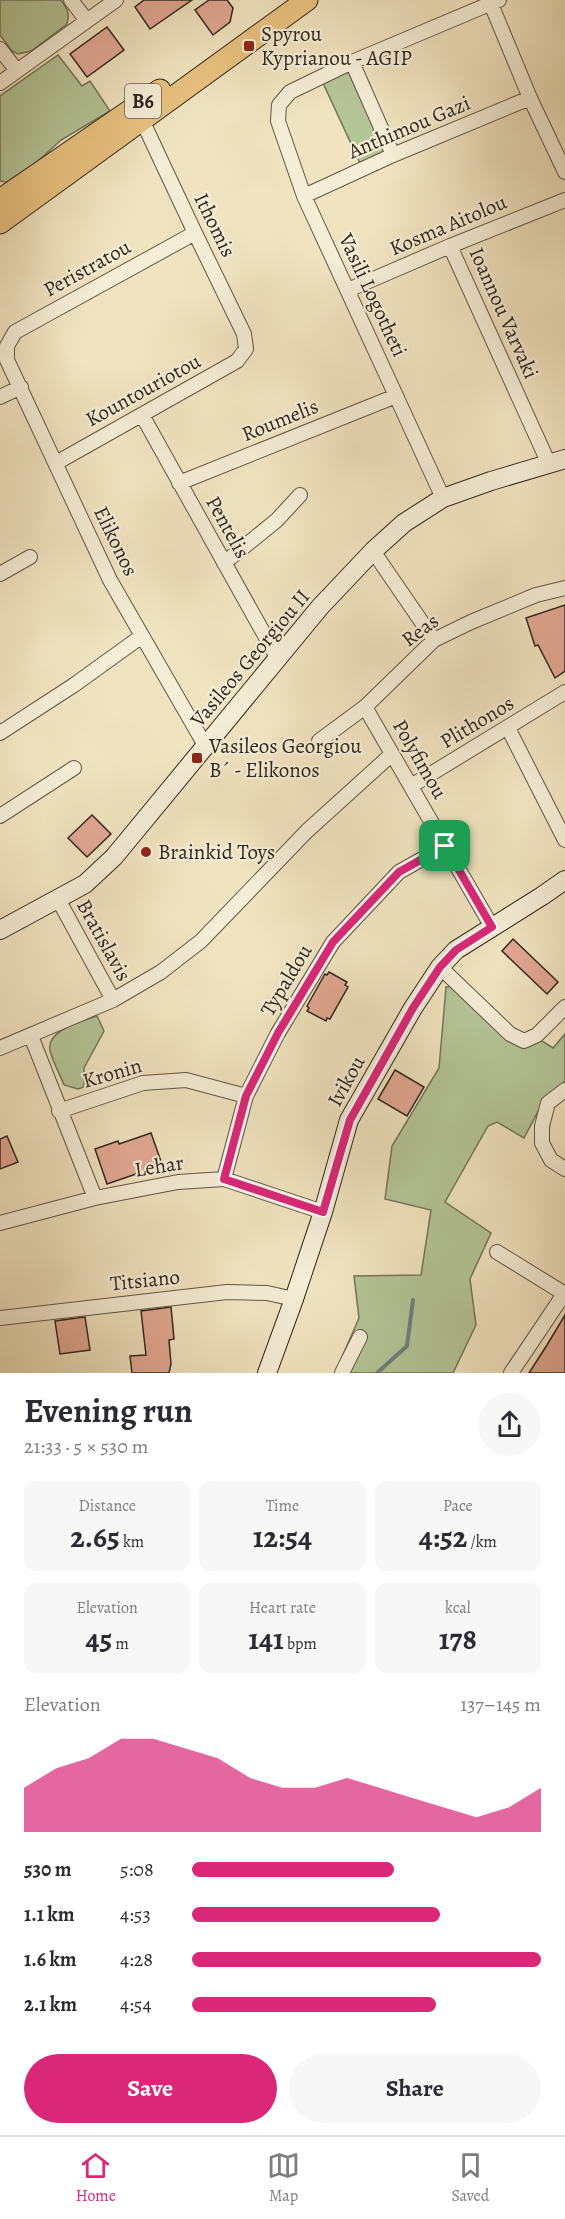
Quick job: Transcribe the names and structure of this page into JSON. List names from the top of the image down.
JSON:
{
  "streets": {
    "main road": ["B6"],
    "street": [
      "Anthimou Gazi",
      "Ithomis",
      "Kosma Aitolou",
      "Peristratou",
      "Vasili Logotheti",
      "Ioannou Varvaki",
      "Kountouriotou",
      "Roumelis",
      "Pentelis",
      "Elikonos",
      "Reas",
      "Vasileos Georgiou II",
      "Plithonos",
      "Polyfimou",
      "Bratislavis",
      "Typaldou",
      "Kronin",
      "Ivikou",
      "Lehar",
      "Titsiano"
    ]
  },
  "crossings": [
    ["B6", "Ithomis"],
    ["Anthimou Gazi", "Vasili Logotheti"],
    ["Ithomis", "Peristratou"],
    ["Ithomis", "Kountouriotou"],
    ["Kosma Aitolou", "Vasili Logotheti"],
    ["Kosma Aitolou", "Ioannou Varvaki"],
    ["Peristratou", "Elikonos"],
    ["Vasili Logotheti", "Roumelis"],
    ["Vasili Logotheti", "Vasileos Georgiou II"],
    ["Ioannou Varvaki", "Vasileos Georgiou II"],
    ["Kountouriotou", "Pentelis"],
    ["Kountouriotou", "Elikonos"],
    ["Roumelis", "Pentelis"],
    ["Pentelis", "Vasileos Georgiou II"],
    ["Elikonos", "Vasileos Georgiou II"],
    ["Reas", "Polyfimou"],
    ["Vasileos Georgiou II", "Bratislavis"],
    ["Plithonos", "Polyfimou"],
    ["Polyfimou", "Typaldou"],
    ["Polyfimou", "Ivikou"],
    ["Typaldou", "Kronin"],
    ["Typaldou", "Lehar"],
    ["Ivikou", "Lehar"],
    ["Ivikou", "Titsiano"]
  ],
  "places": {
    "transit": ["Spyrou Kyprianou - AGIP", "Vasileos Georgiou B´ - Elikonos"],
    "other": ["Brainkid Toys"]
  },
  "page": {
    "heading": ["Evening run", "21:33 · 5 × 530 m"],
    "stats": [
      ["Distance", "2.65 km"],
      ["Time", "12:54"],
      ["Pace", "4:52 /km"],
      ["Elevation", "45 m"],
      ["Heart rate", "141 bpm"],
      ["kcal", "178"]
    ],
    "chart": ["Elevation", "137–145 m"],
    "list": [
      {
        "name": "530 m",
        "note": "5:08"
      },
      {
        "name": "1.1 km",
        "note": "4:53"
      },
      {
        "name": "1.6 km",
        "note": "4:28"
      },
      {
        "name": "2.1 km",
        "note": "4:54"
      }
    ],
    "buttons": ["Save", "Share"],
    "tabs": ["Home", "Map", "Saved"]
  }
}
